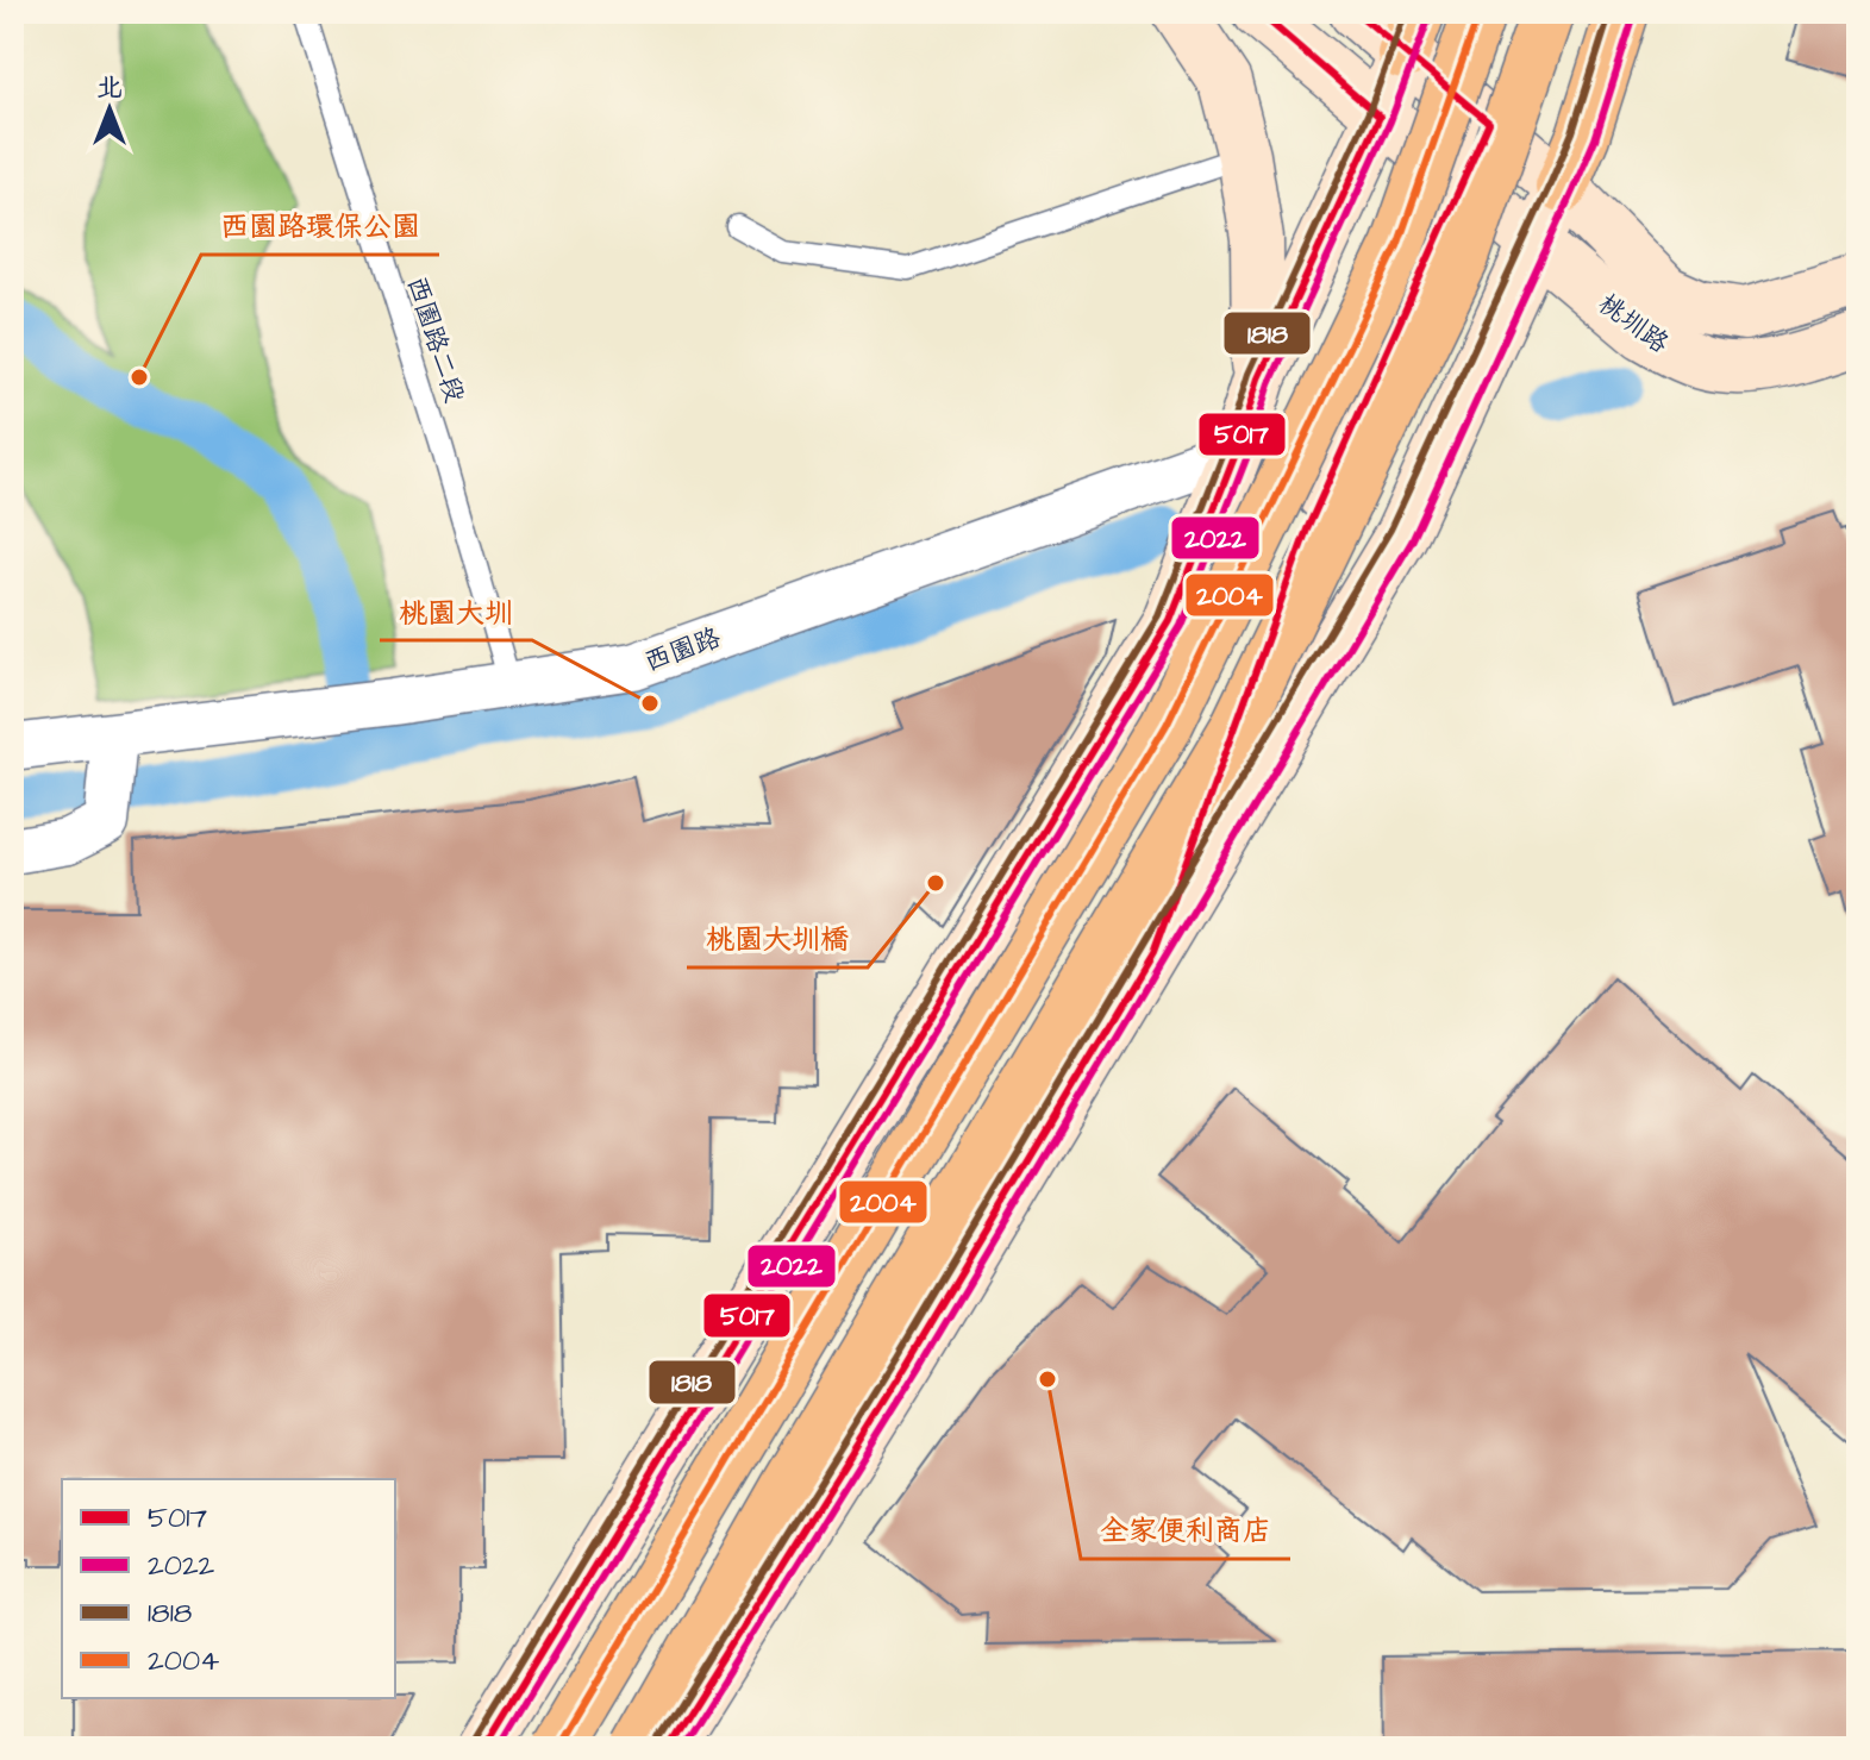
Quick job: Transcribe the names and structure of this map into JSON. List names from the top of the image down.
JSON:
{
  "streets": {
    "main road": ["桃圳路"],
    "street": ["西園路"],
    "lane": ["西園路二段"]
  },
  "crossings": [
    ["西園路二段", "西園路"]
  ],
  "places": [
    "西園路環保公園",
    "桃園大圳",
    "桃園大圳橋",
    "全家便利商店"
  ],
  "lines": [
    "transit line 5017",
    "transit line 1818",
    "transit line 2004",
    "transit line 2022"
  ],
  "legend": [
    "5017",
    "2022",
    "1818",
    "2004"
  ],
  "north": "top"
}
